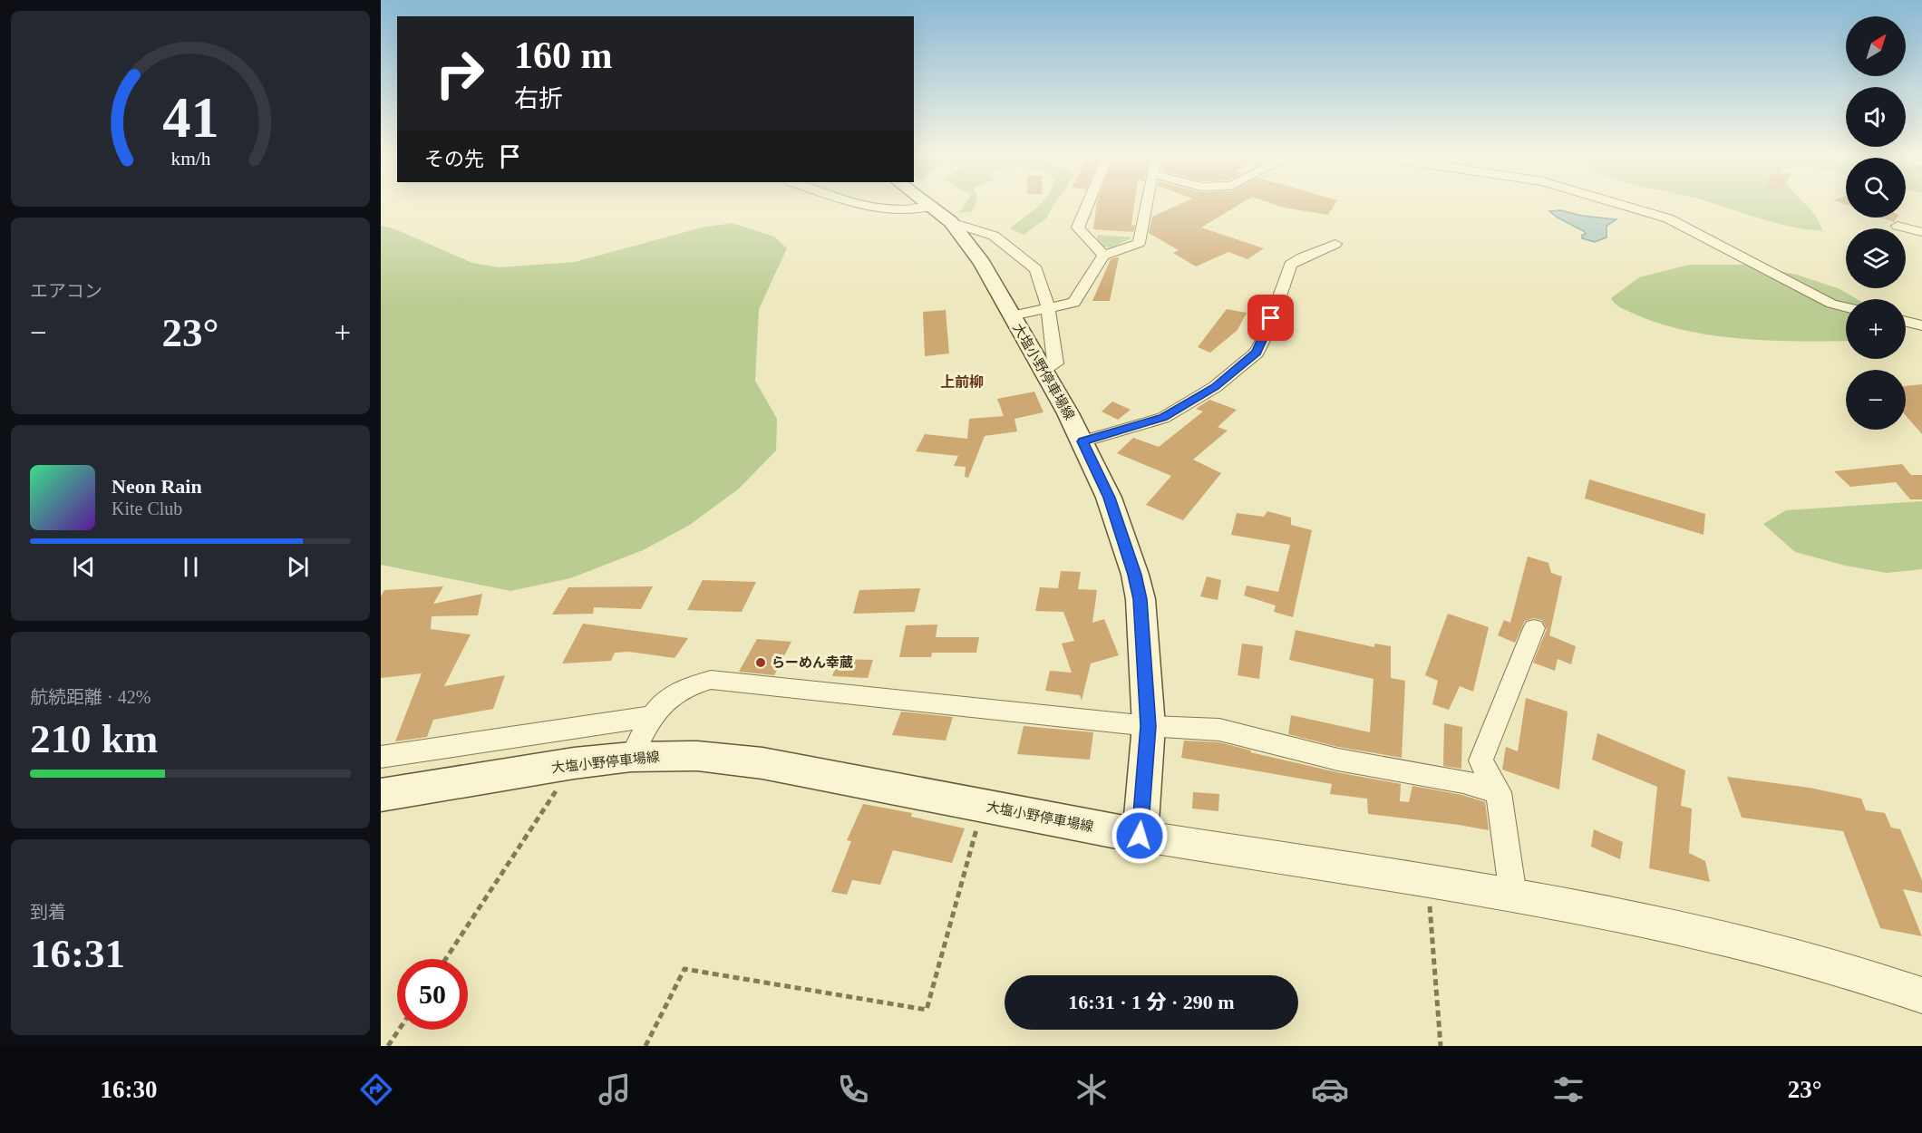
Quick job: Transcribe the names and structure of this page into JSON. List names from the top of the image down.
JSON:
{
  "streets": {
    "main road": ["大塩小野停車場線"]
  },
  "districts": ["上前柳"],
  "places": ["らーめん幸蔵"],
  "north": "top right",
  "page": {
    "map_buttons": ["+", "−"],
    "turn": ["160 m", "右折"],
    "then": "その先",
    "tile": [
      "エアコン",
      ["航続距離 · 42%", "210 km"],
      ["到着", "16:31"]
    ],
    "heat": ["−", "23°", "+"],
    "song": ["Neon Rain", "Kite Club"],
    "limit": "50",
    "trip": "16:31 · 1 分 · 290 m",
    "tabs": ["16:30", "23°"],
    "gauge": ["41", "km/h"]
  }
}
